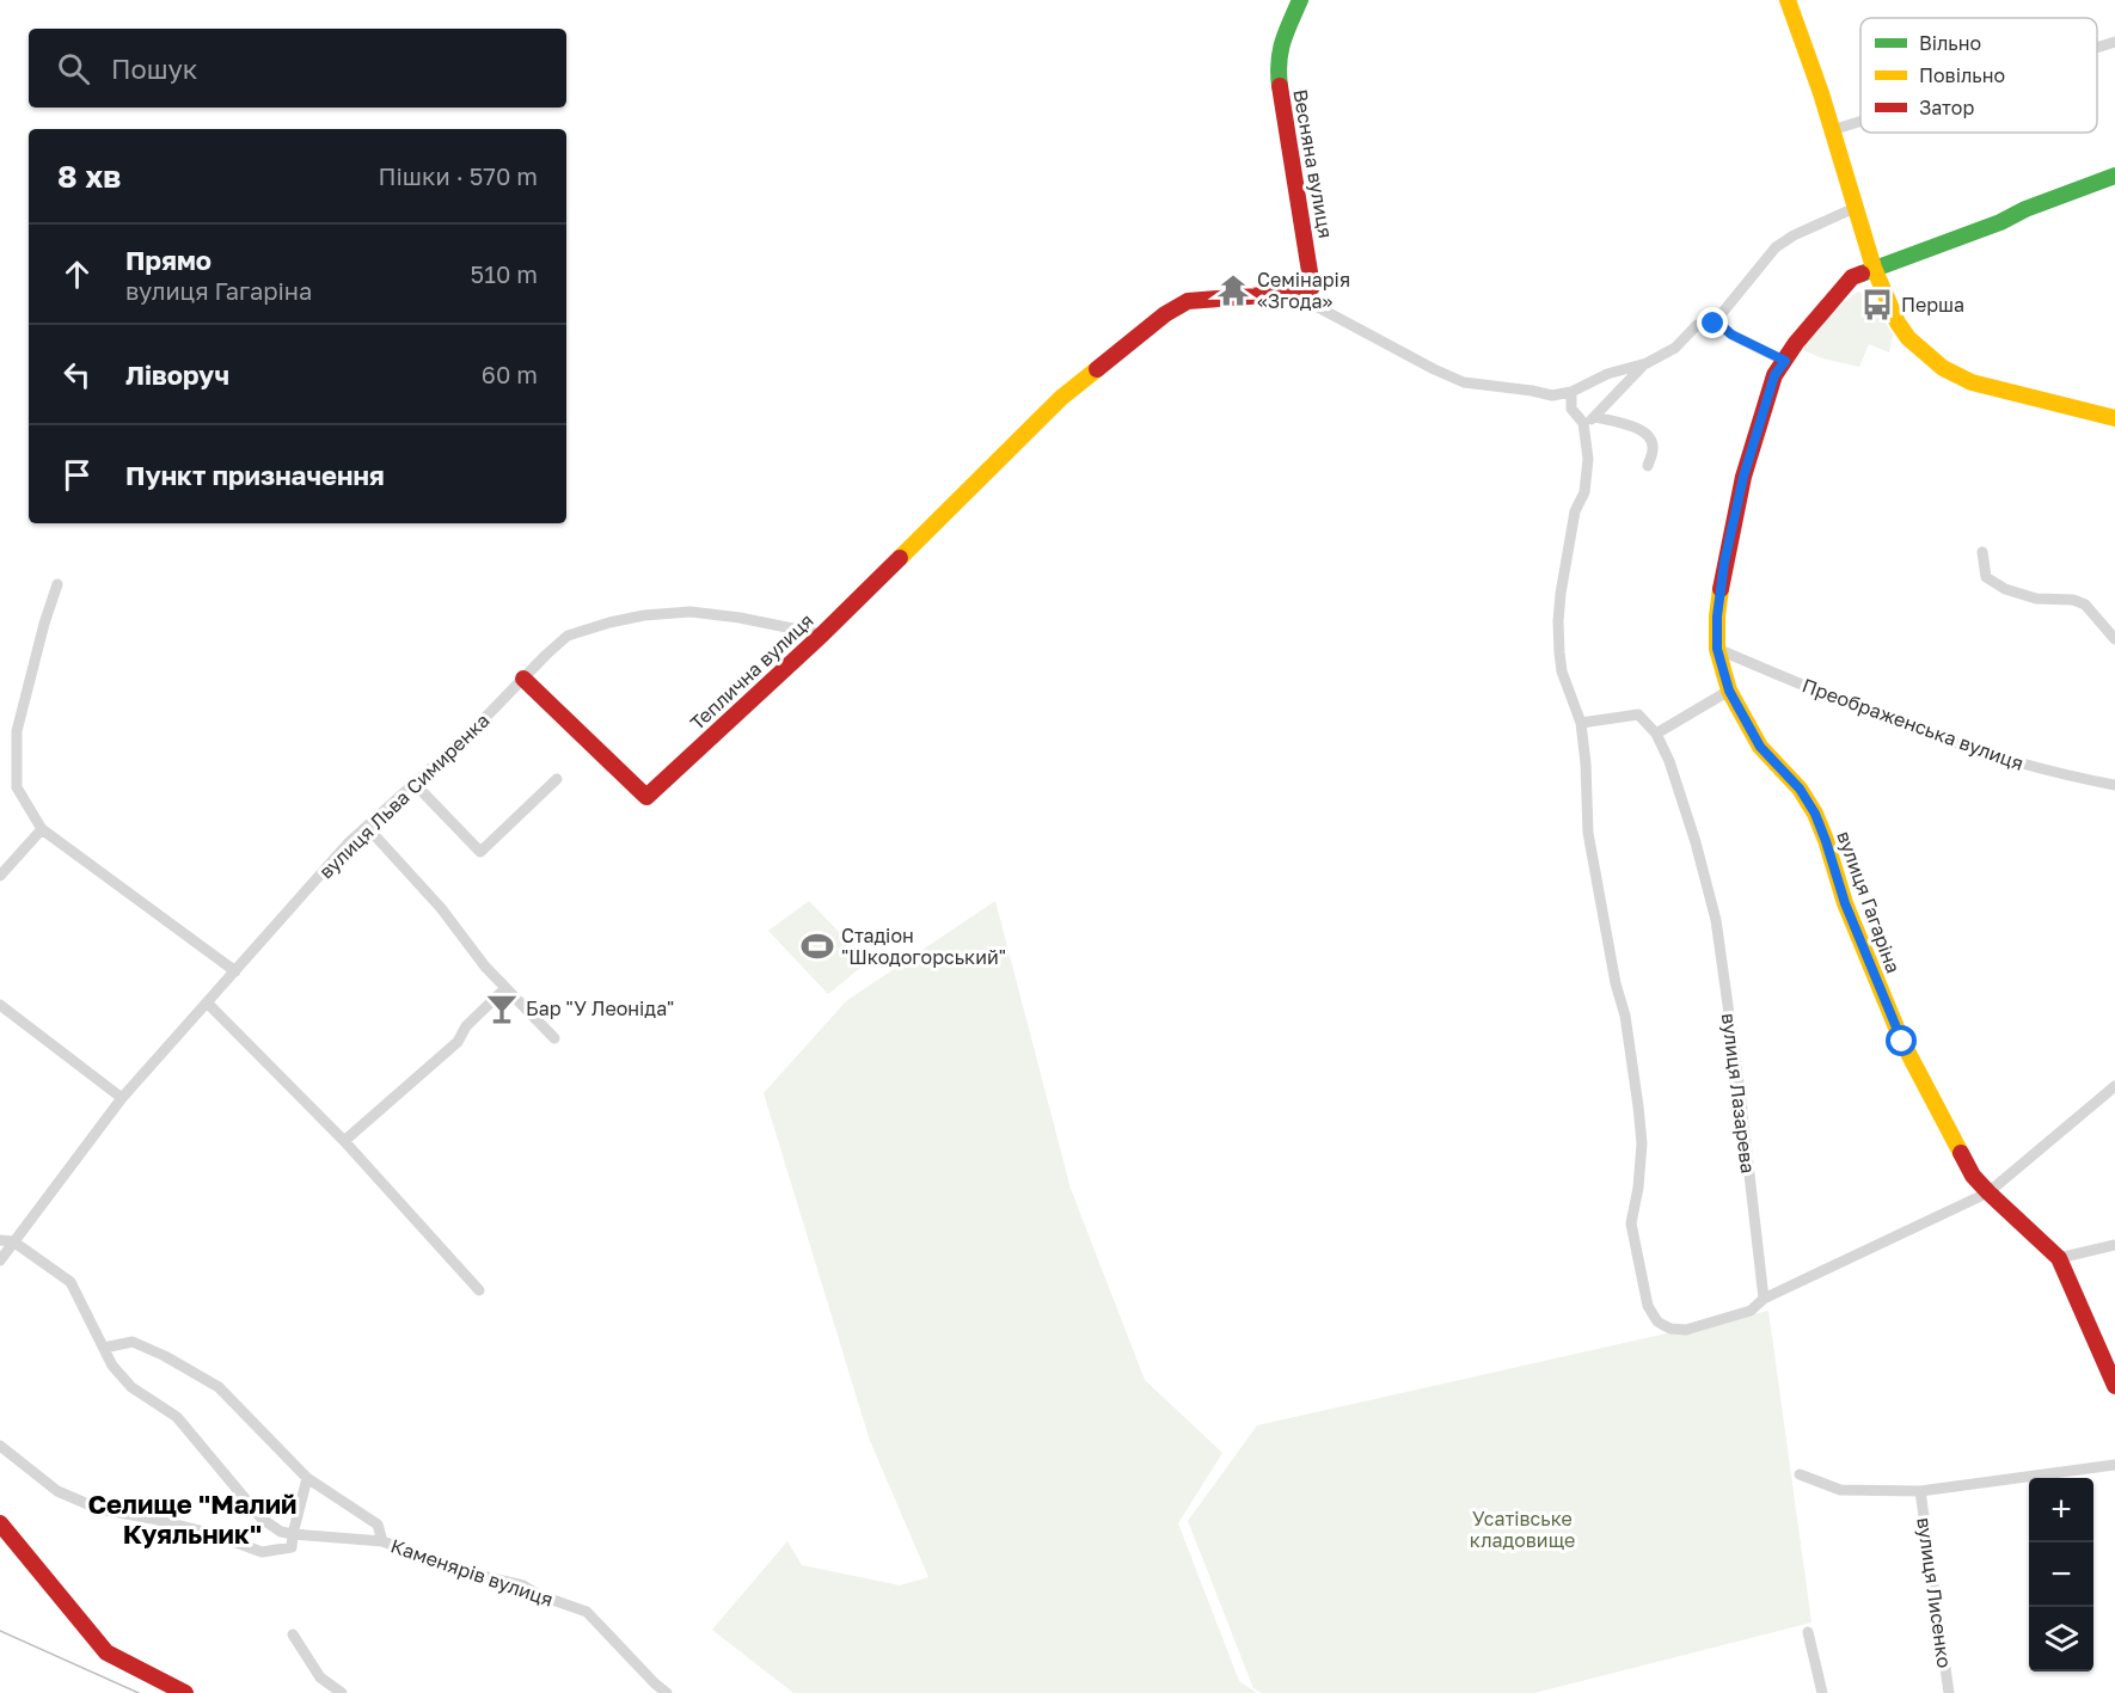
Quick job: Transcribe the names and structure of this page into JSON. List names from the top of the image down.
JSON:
{
  "streets": {
    "street": [
      "Весняна вулиця",
      "Теплична вулиця",
      "Преображенська вулиця",
      "вулиця Льва Симиренка",
      "вулиця Гагаріна",
      "вулиця Лазарева",
      "Каменярів вулиця",
      "вулиця Лисенко"
    ]
  },
  "crossings": [
    ["Весняна вулиця", "Теплична вулиця"],
    ["Теплична вулиця", "вулиця Льва Симиренка"],
    ["Преображенська вулиця", "вулиця Гагаріна"]
  ],
  "districts": ["Селище \"Малий Куяльник\""],
  "parks": ["Усатівське кладовище"],
  "places": {
    "temple": ["Семінарія «Згода»"],
    "bus stop": ["Перша"],
    "sports": ["Стадіон \"Шкодогорський\""],
    "bar": ["Бар \"У Леоніда\""]
  },
  "legend": ["Вільно", "Повільно", "Затор"],
  "page": {
    "search": "Пошук",
    "heading": ["8 хв", "Пішки · 570 m"],
    "list": [
      ["Прямо", "вулиця Гагаріна", "510 m"],
      ["Ліворуч", "60 m"],
      "Пункт призначення"
    ],
    "map_buttons": ["+", "−"]
  }
}
